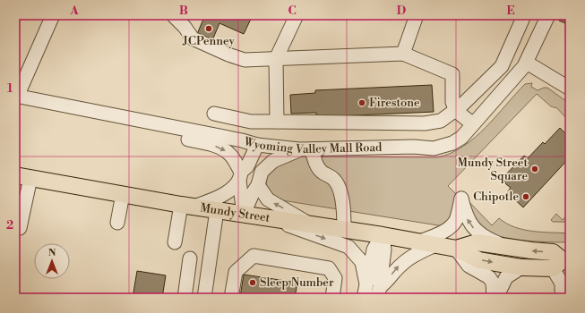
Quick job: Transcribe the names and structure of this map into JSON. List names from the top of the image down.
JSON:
{
  "streets": {
    "main road": ["Mundy Street"],
    "lane": ["Wyoming Valley Mall Road"]
  },
  "places": [
    "JCPenney",
    "Firestone",
    "Mundy Street Square",
    "Chipotle",
    "Sleep Number"
  ],
  "north": "top",
  "grid": {
    "columns": [
      "A",
      "B",
      "C",
      "D",
      "E"
    ],
    "rows": ["1", "2"]
  }
}
